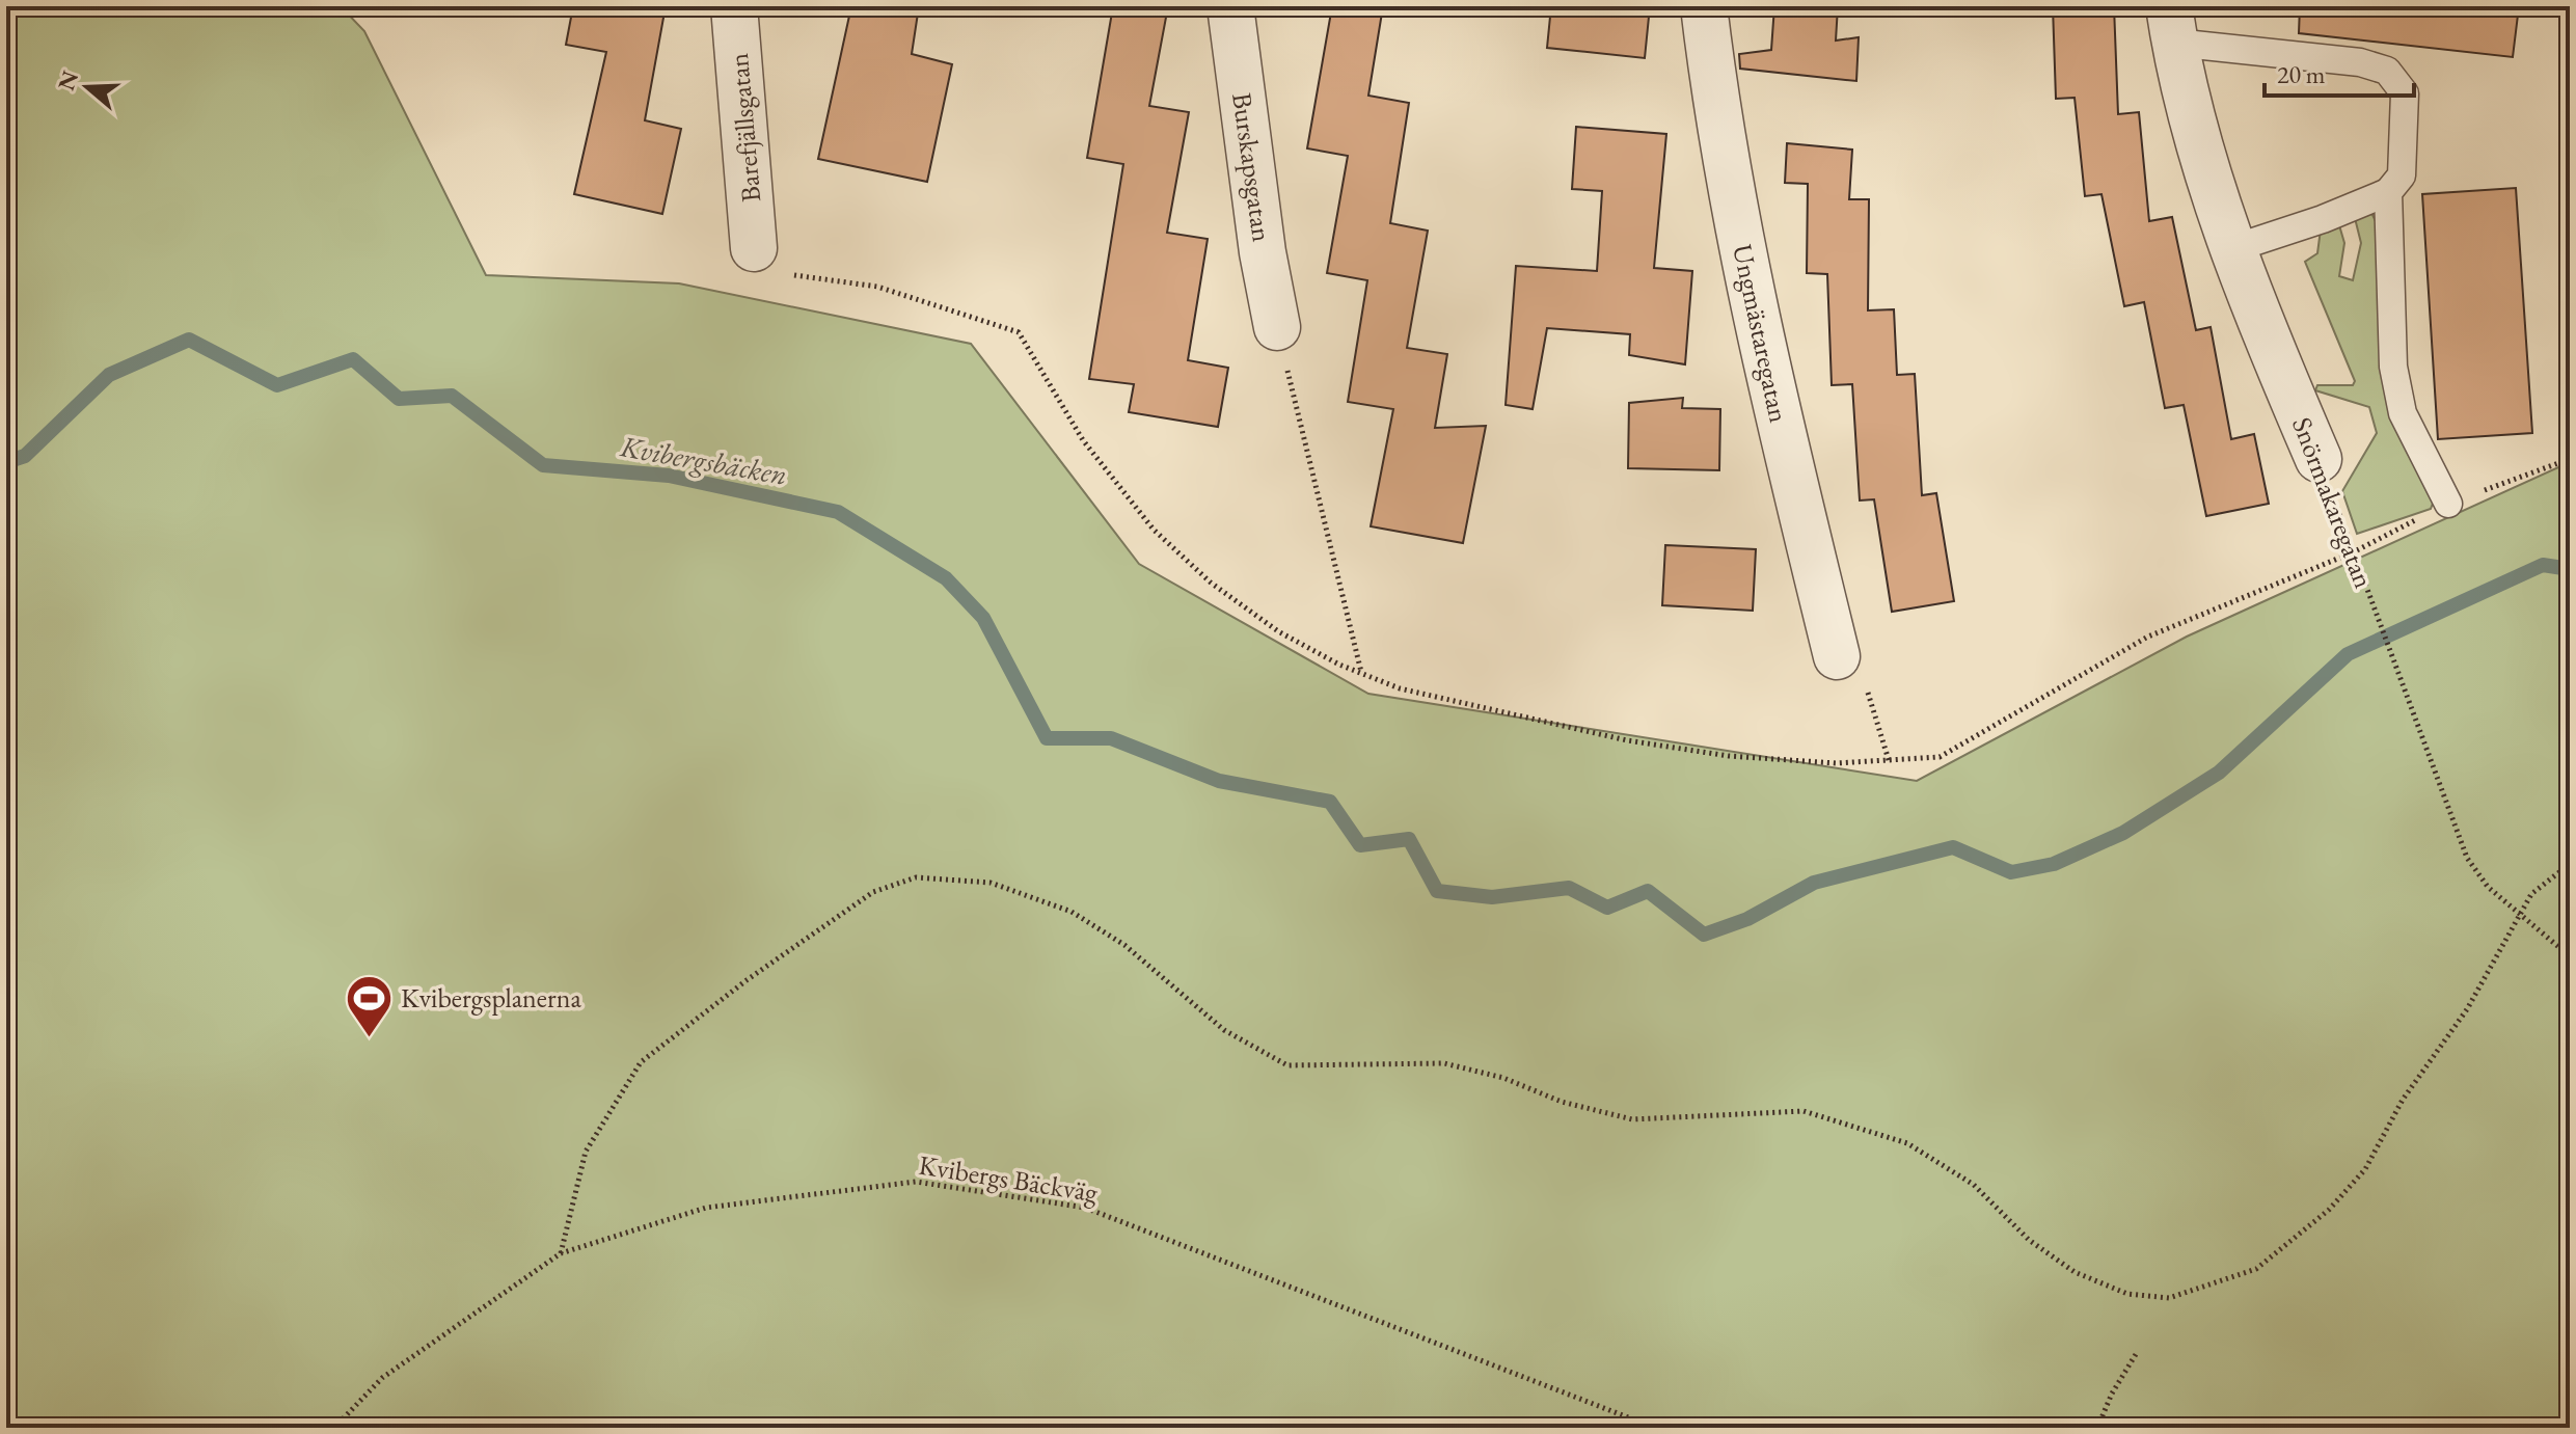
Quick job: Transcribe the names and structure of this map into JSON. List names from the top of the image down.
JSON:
{
  "streets": {
    "street": [
      "Barefjällsgatan",
      "Burskapsgatan",
      "Ungmästaregatan",
      "Snörmakaregatan"
    ],
    "path": ["Kvibergs Bäckväg"]
  },
  "water": ["Kvibergsbäcken"],
  "places": {
    "sports": ["Kvibergsplanerna"]
  },
  "scale_bar": "20 m",
  "north": "left"
}
